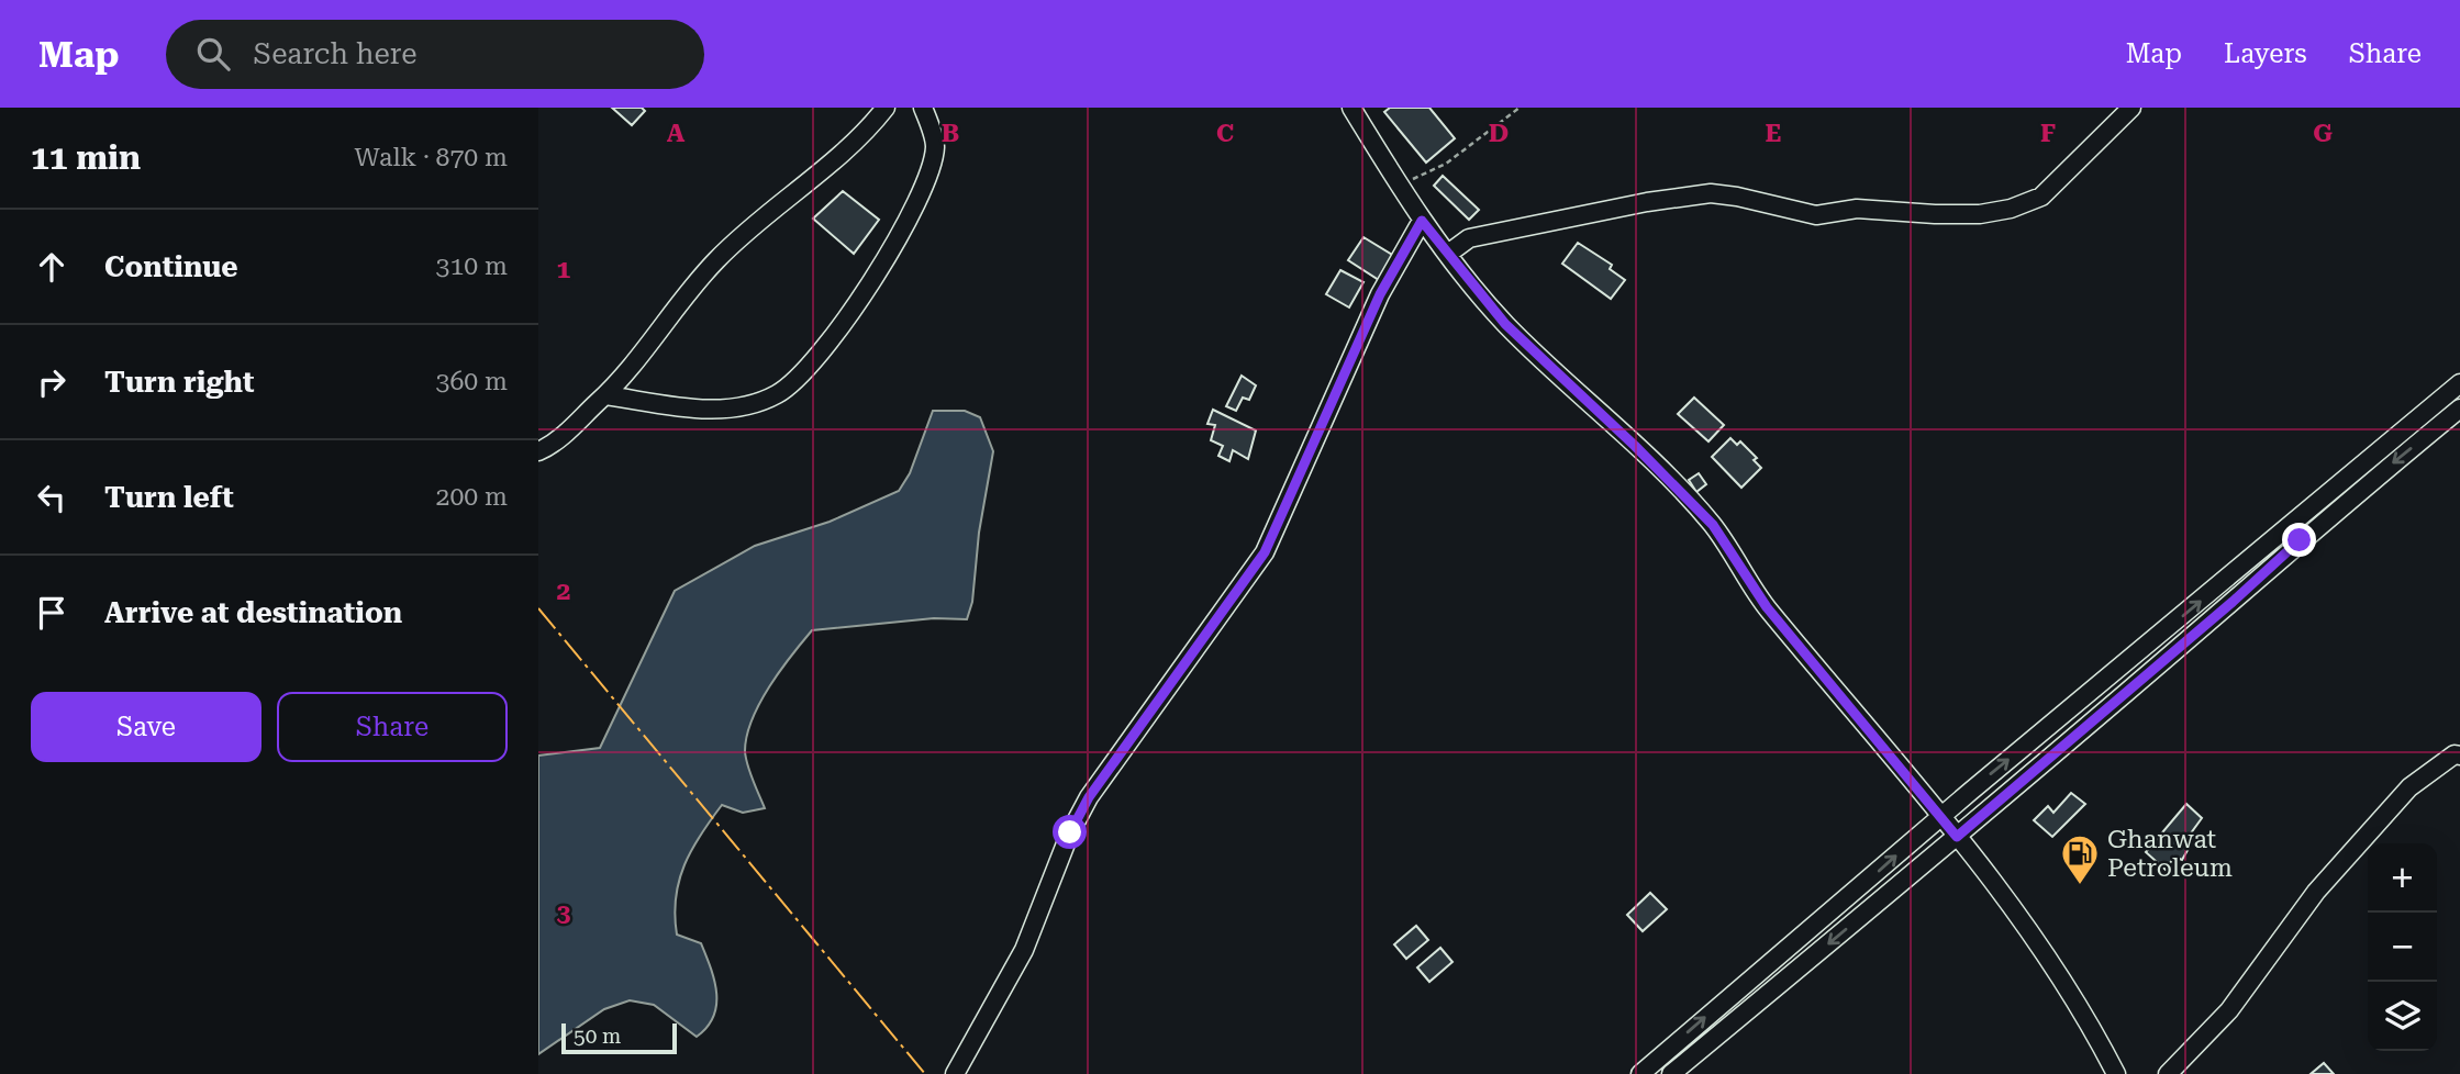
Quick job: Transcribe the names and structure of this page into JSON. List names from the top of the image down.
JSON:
{
  "places": {
    "fuel station": ["Ghanwat Petroleum"]
  },
  "scale_bar": "50 m",
  "page": {
    "header": "Map",
    "search": "Search here",
    "nav": ["Map", "Layers", "Share"],
    "heading": ["11 min", "Walk · 870 m"],
    "list": [
      ["Continue", "310 m"],
      ["Turn right", "360 m"],
      ["Turn left", "200 m"],
      "Arrive at destination"
    ],
    "buttons": ["Save", "Share"],
    "map_buttons": ["+", "−"],
    "scale": "50 m"
  },
  "grid": {
    "columns": [
      "A",
      "B",
      "C",
      "D",
      "E",
      "F",
      "G"
    ],
    "rows": ["1", "2", "3"]
  }
}
